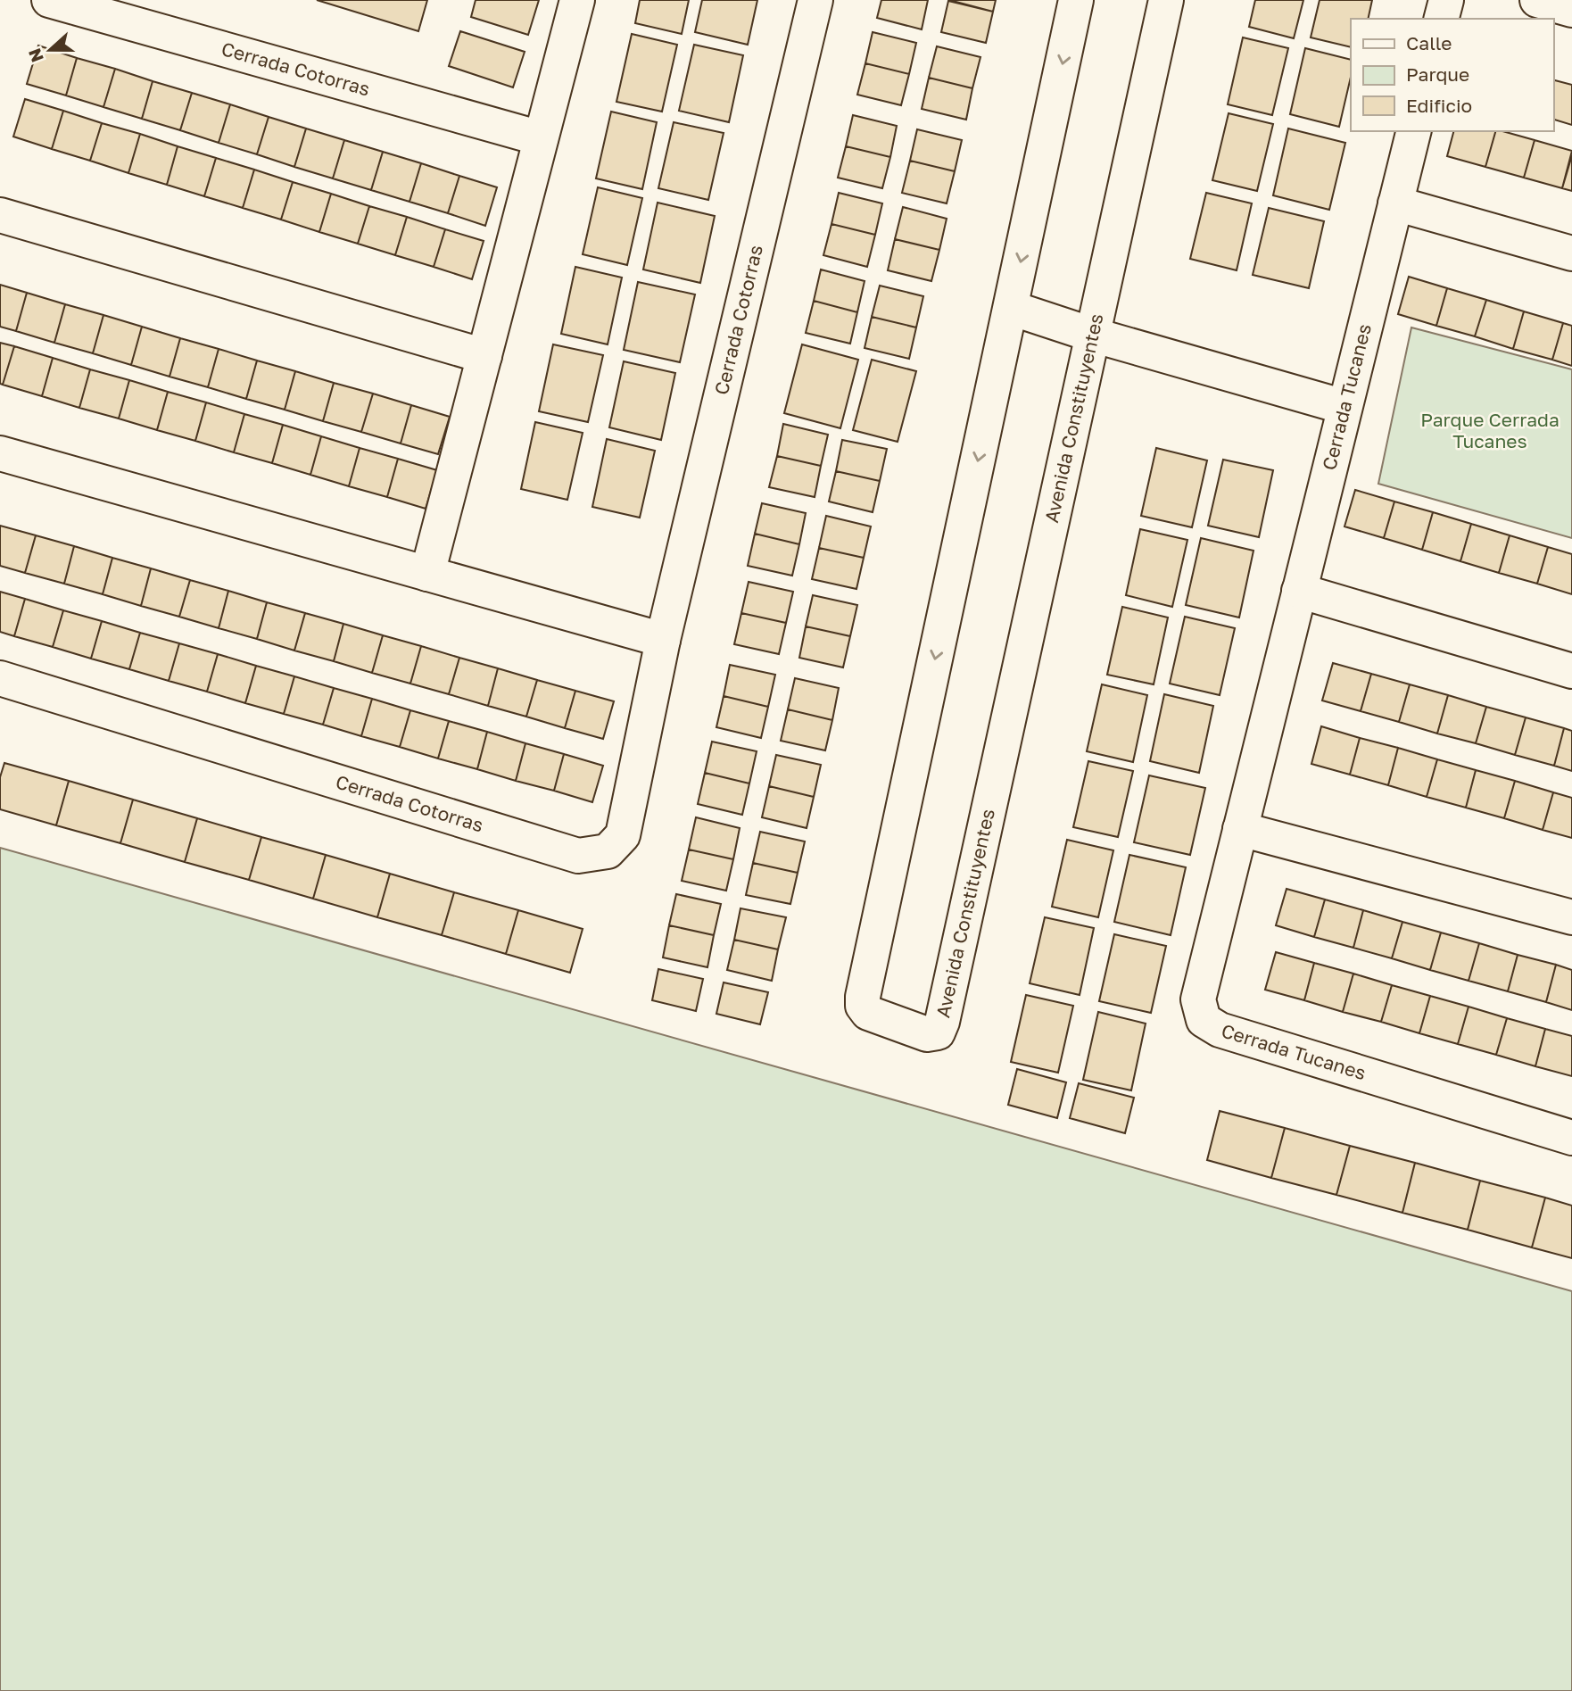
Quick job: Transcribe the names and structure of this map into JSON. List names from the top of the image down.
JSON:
{
  "streets": {
    "street": ["Cerrada Cotorras", "Cerrada Tucanes", "Avenida Constituyentes"]
  },
  "parks": ["Parque Cerrada Tucanes"],
  "legend": ["Calle", "Parque", "Edificio"],
  "north": "left"
}
